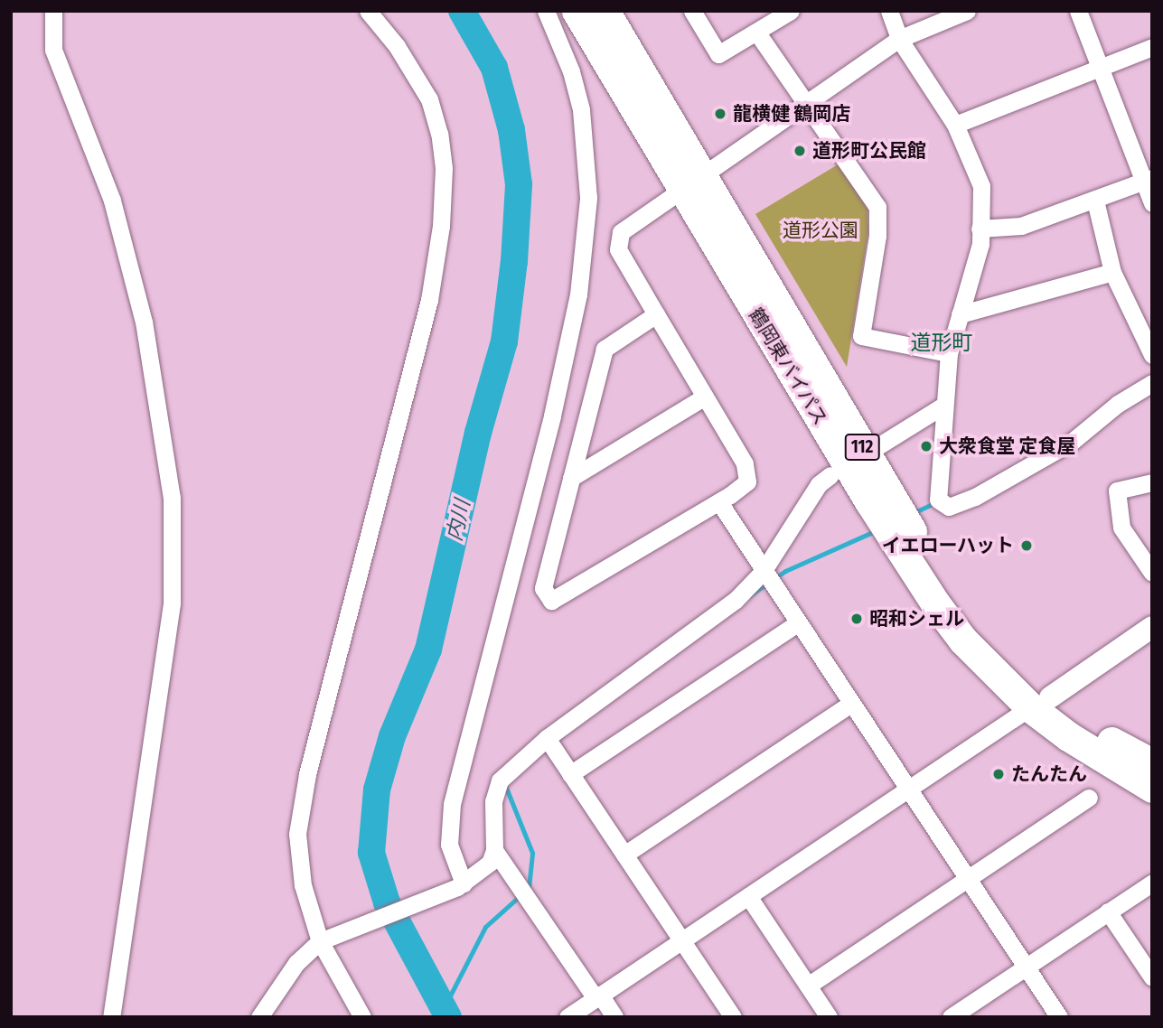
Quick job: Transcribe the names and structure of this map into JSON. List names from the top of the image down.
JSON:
{
  "streets": {
    "highway": ["鶴岡東バイパス", "112"]
  },
  "districts": ["道形町"],
  "water": ["内川"],
  "parks": ["道形公園"],
  "places": [
    "龍横健 鶴岡店",
    "道形町公民館",
    "大衆食堂 定食屋",
    "イエローハット",
    "昭和シェル",
    "たんたん"
  ]
}
